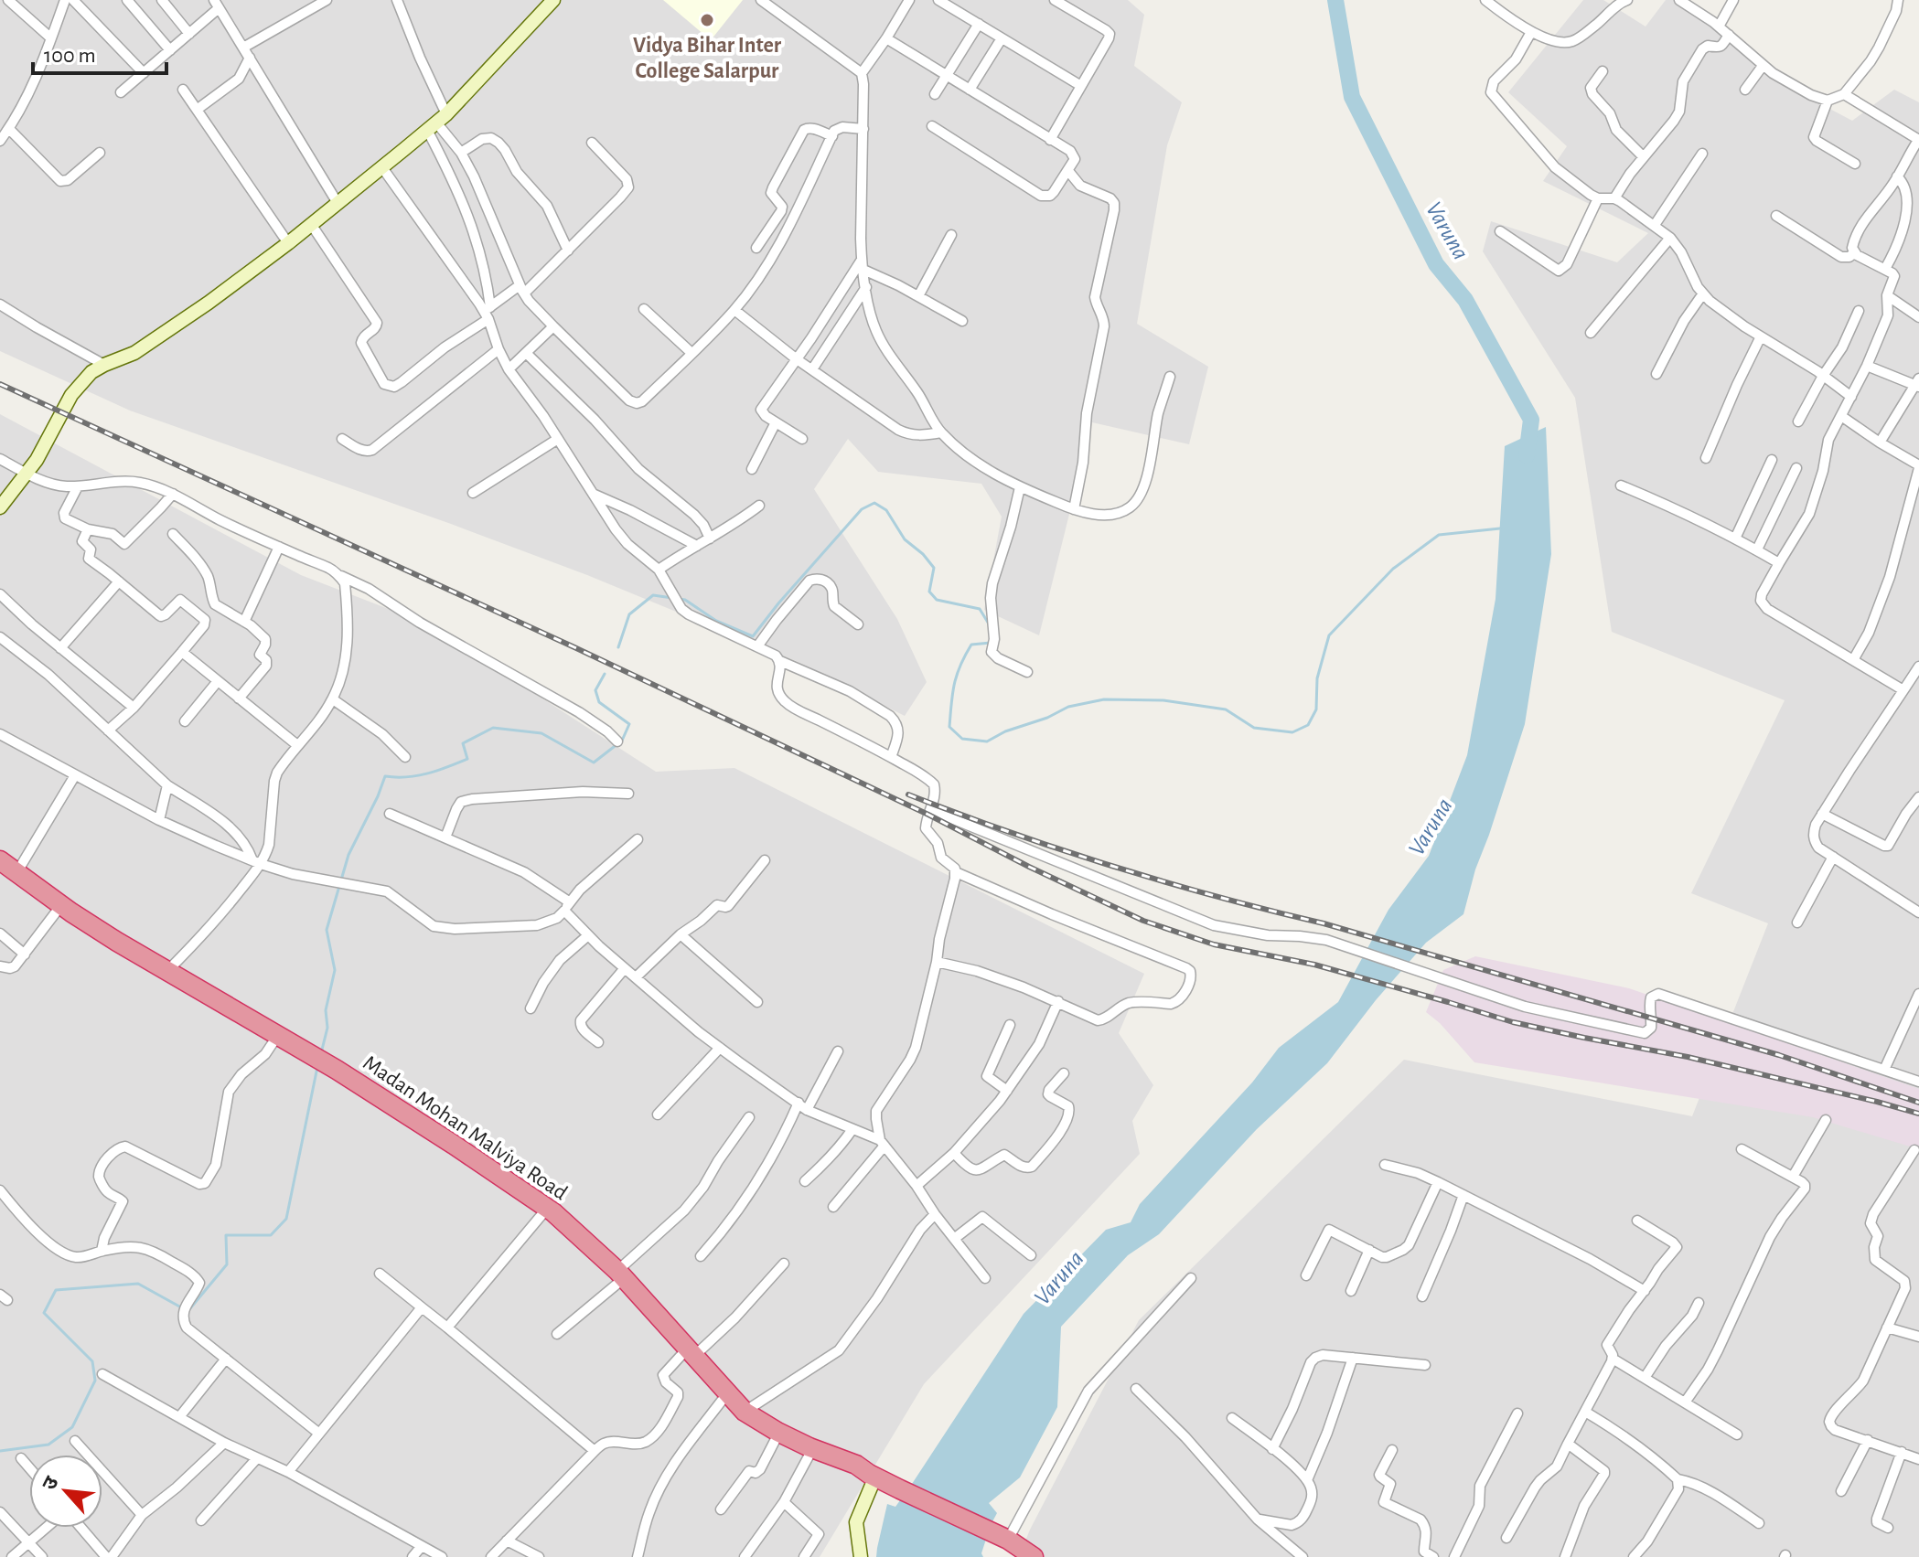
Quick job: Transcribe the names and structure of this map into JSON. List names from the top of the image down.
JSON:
{
  "streets": {
    "highway": ["Madan Mohan Malviya Road"]
  },
  "water": ["Varuna"],
  "places": ["Vidya Bihar Inter College Salarpur"],
  "scale_bar": "100 m",
  "north": "top left"
}
